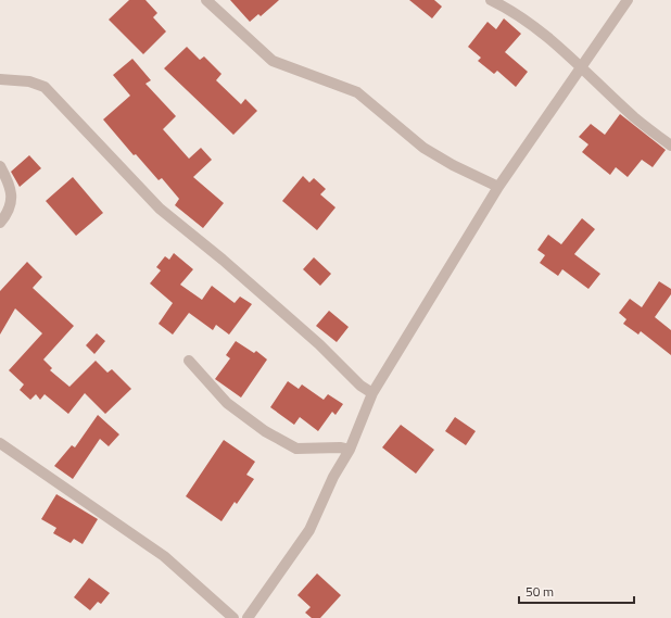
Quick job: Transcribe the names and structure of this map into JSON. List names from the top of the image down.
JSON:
{
  "scale_bar": "50 m"
}
